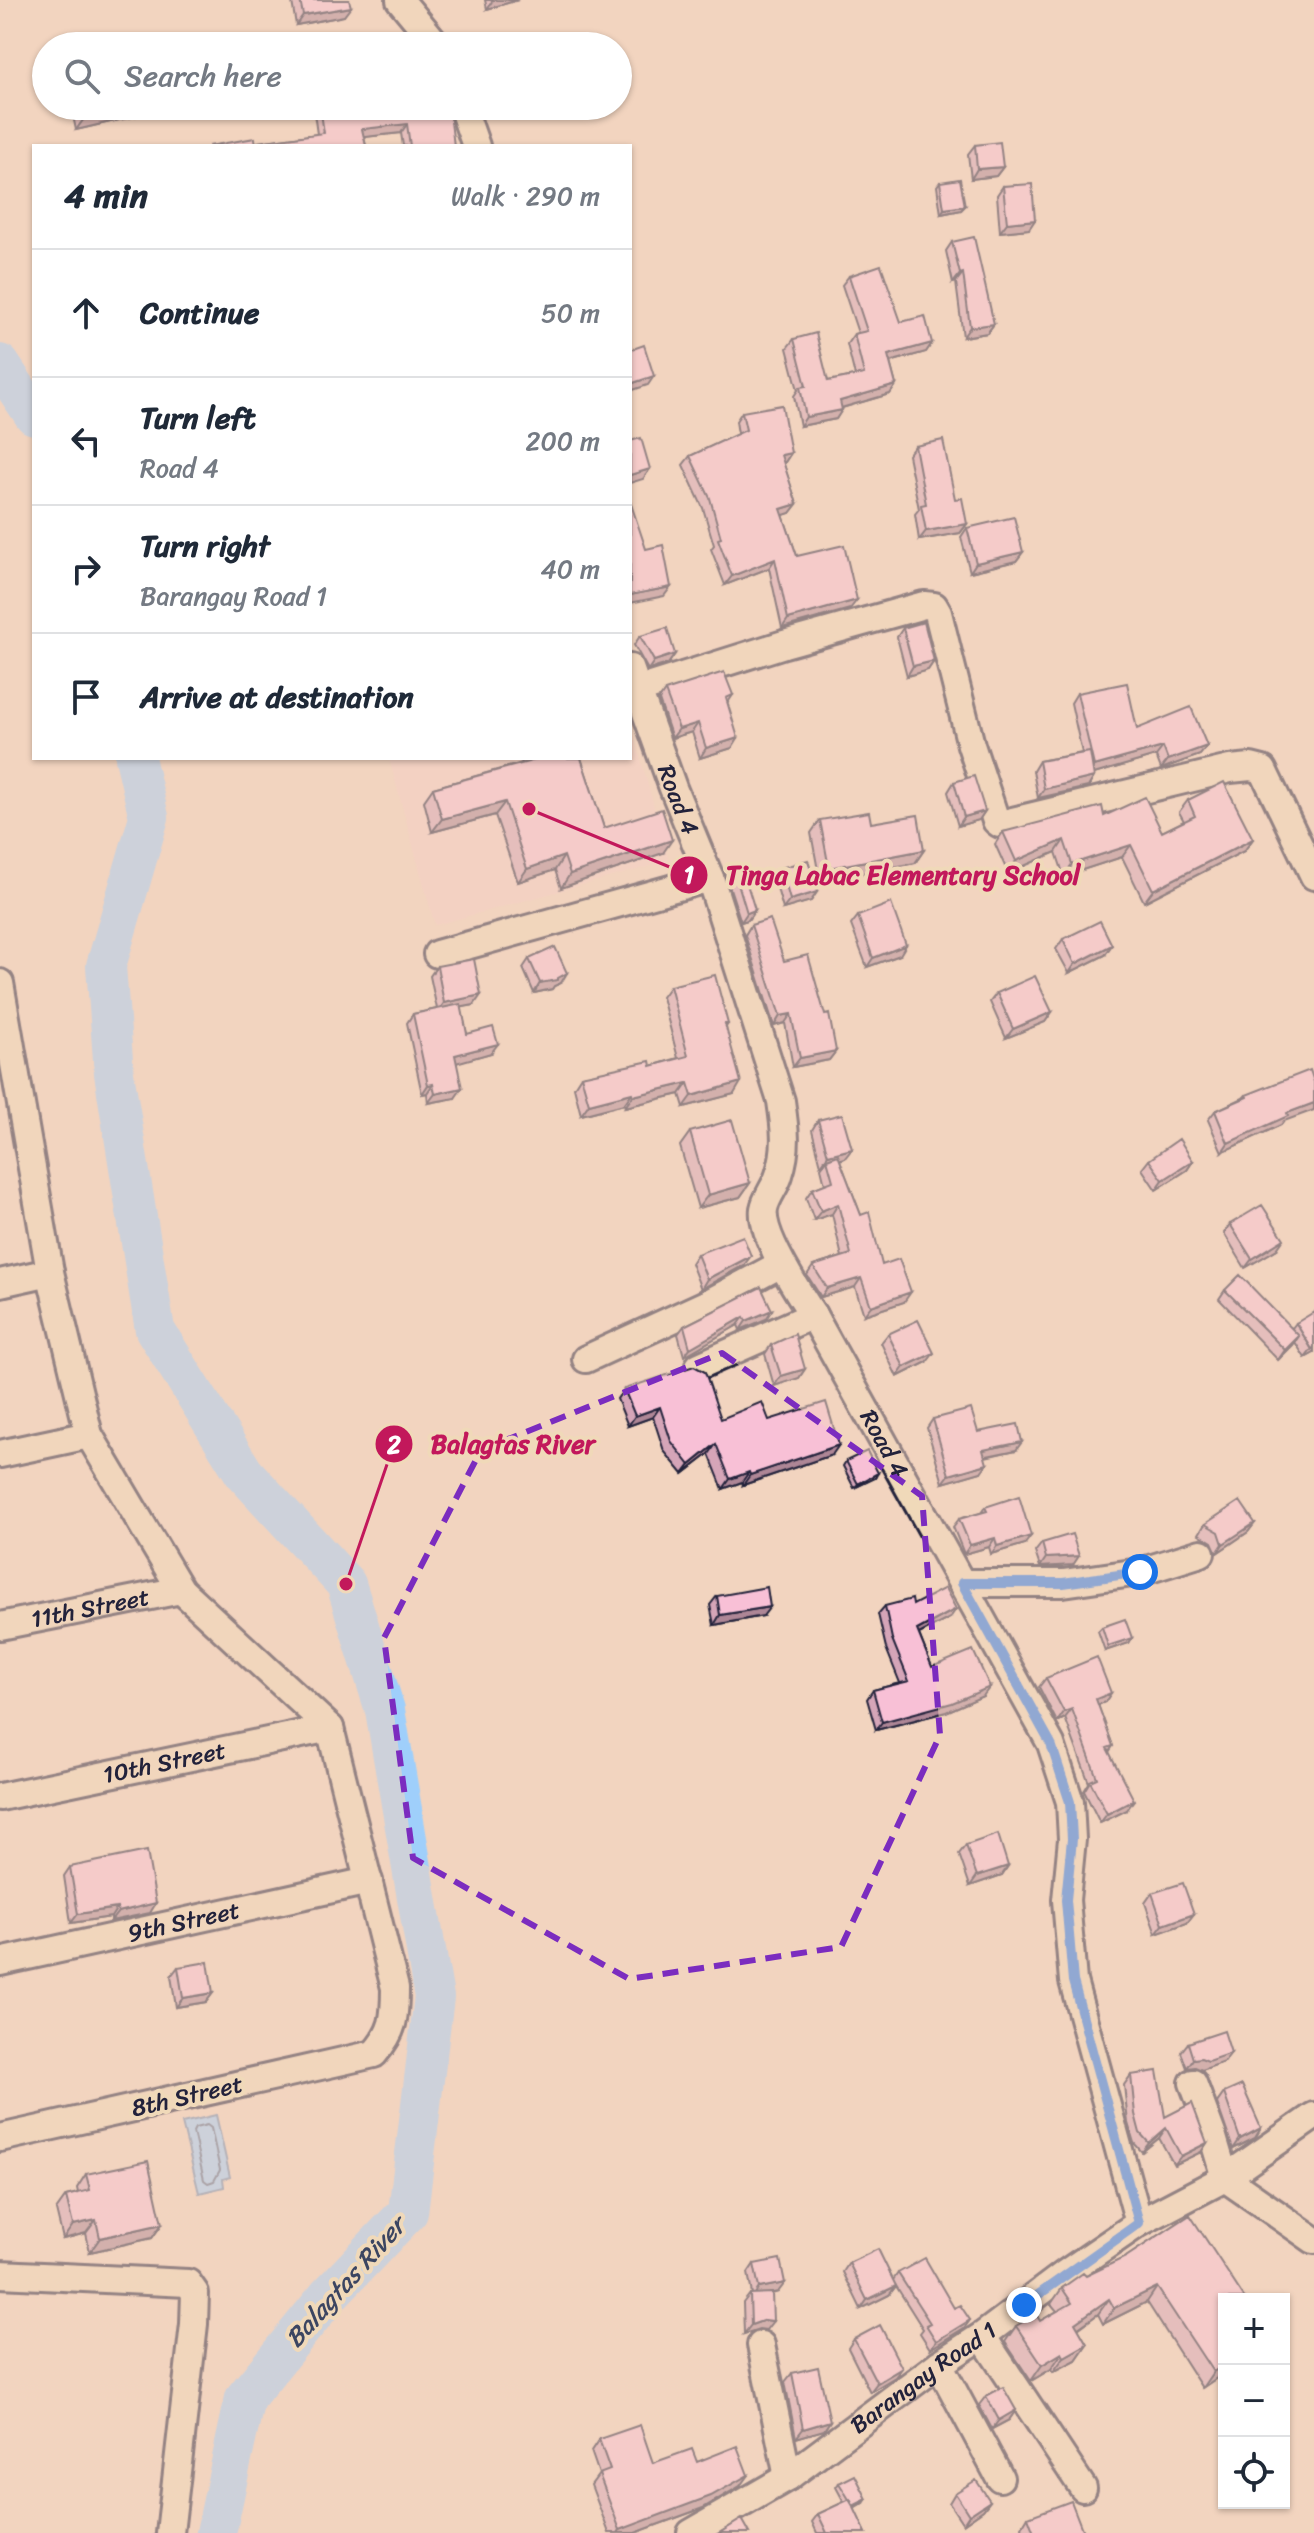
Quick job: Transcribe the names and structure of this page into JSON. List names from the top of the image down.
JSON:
{
  "streets": {
    "street": [
      "Road 4",
      "11th Street",
      "10th Street",
      "9th Street",
      "8th Street",
      "Barangay Road 1"
    ]
  },
  "crossings": [
    ["Road 4", "Barangay Road 1"],
    ["9th Street", "8th Street"]
  ],
  "water": ["Balagtas River"],
  "places": ["Tinga Labac Elementary School", "Balagtas River"],
  "page": {
    "search": "Search here",
    "heading": ["4 min", "Walk · 290 m"],
    "list": [
      ["Continue", "50 m"],
      ["Turn left", "Road 4", "200 m"],
      ["Turn right", "Barangay Road 1", "40 m"],
      "Arrive at destination"
    ],
    "map_buttons": ["+", "−"]
  }
}
